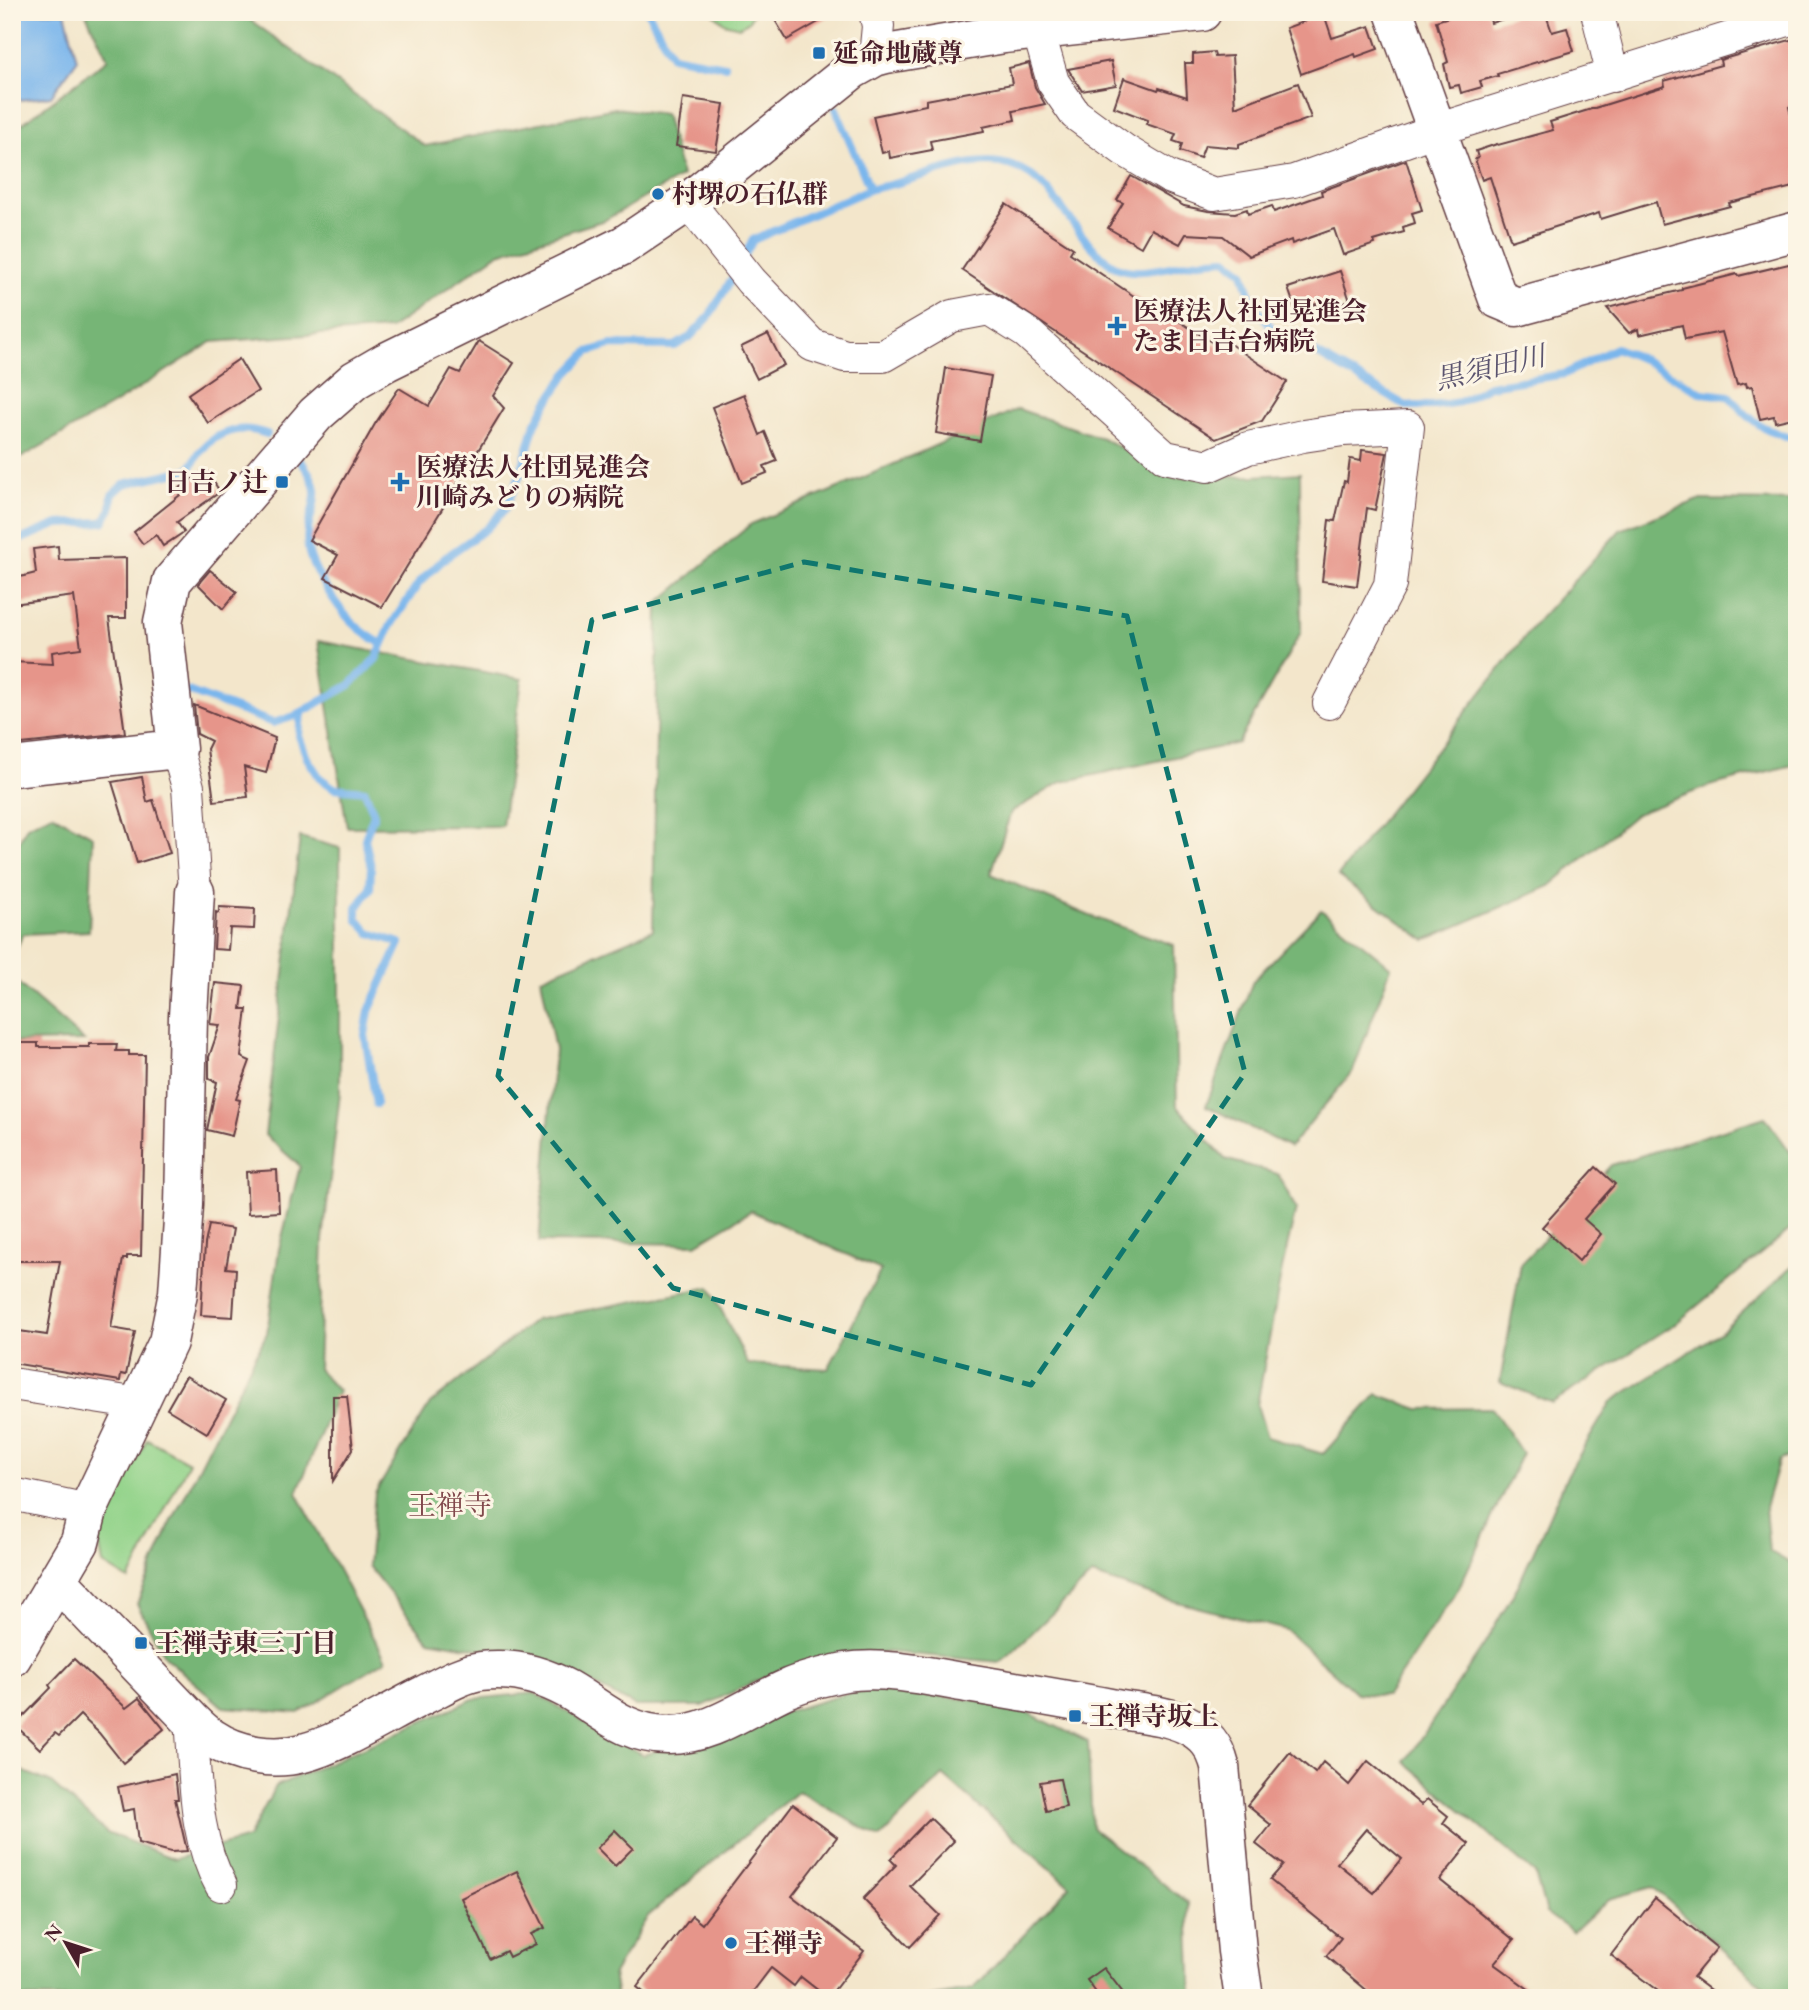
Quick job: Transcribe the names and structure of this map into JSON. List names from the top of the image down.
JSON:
{
  "districts": ["王禅寺"],
  "water": ["黒須田川"],
  "places": {
    "transit": [
      "延命地蔵尊",
      "日吉ノ辻",
      "王禅寺東三丁目",
      "王禅寺坂上"
    ],
    "other": ["村堺の石仏群", "王禅寺"],
    "health": ["医療法人社団晃進会 たま日吉台病院", "医療法人社団晃進会 川崎みどりの病院"]
  },
  "north": "top left"
}
